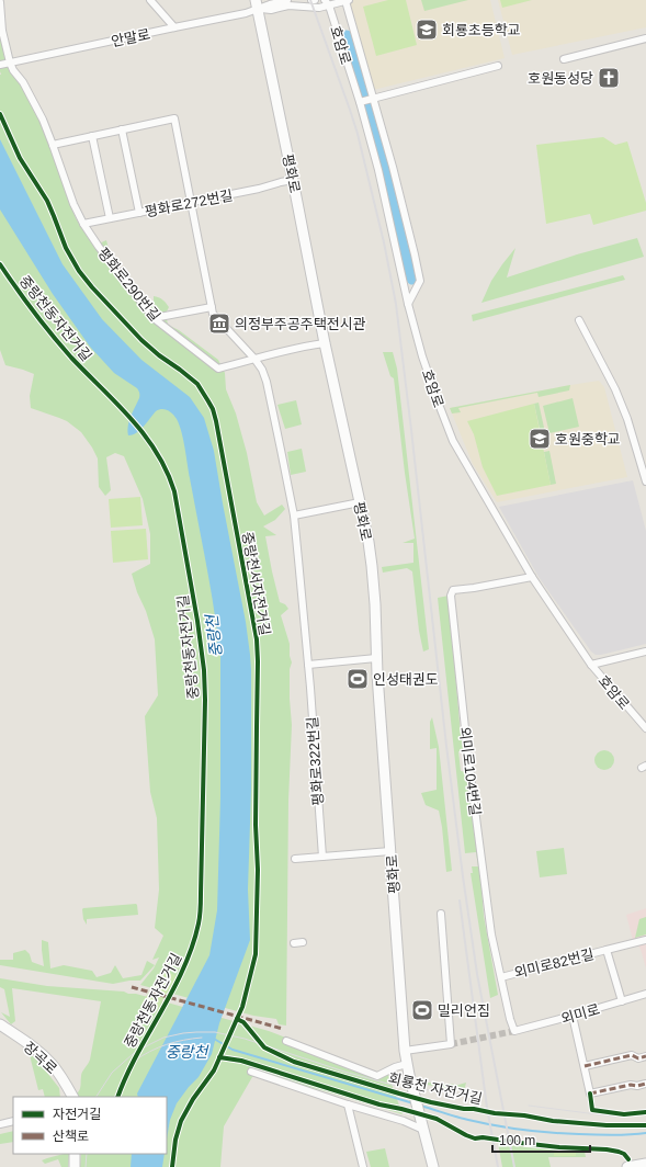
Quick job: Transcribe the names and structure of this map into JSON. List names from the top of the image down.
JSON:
{
  "streets": {
    "main road": ["평화로", "장곡로"],
    "street": [
      "안말로",
      "호암로",
      "평화로272번길",
      "평화로290번길",
      "평화로322번길",
      "외미로104번길",
      "외미로82번길",
      "외미로"
    ],
    "cycle path": ["중랑천동자전거길", "중랑천서자전거길", "회룡천 자전거길"]
  },
  "crossings": [
    ["안말로", "호암로"],
    ["안말로", "평화로"],
    ["안말로", "평화로290번길"],
    ["호암로", "외미로104번길"],
    ["평화로", "평화로272번길"],
    ["평화로", "평화로290번길"],
    ["평화로272번길", "평화로290번길"],
    ["평화로290번길", "평화로322번길"],
    ["외미로104번길", "외미로82번길"],
    ["외미로104번길", "외미로"],
    ["외미로82번길", "외미로"]
  ],
  "water": ["중랑천"],
  "places": {
    "school or university": ["회룡초등학교", "호원중학교"],
    "church": ["호원동성당"],
    "museum": ["의정부주공주택전시관"],
    "sports": ["인성태권도", "밀리언짐"]
  },
  "legend": ["자전거길", "산책로"],
  "scale_bar": "100 m"
}
